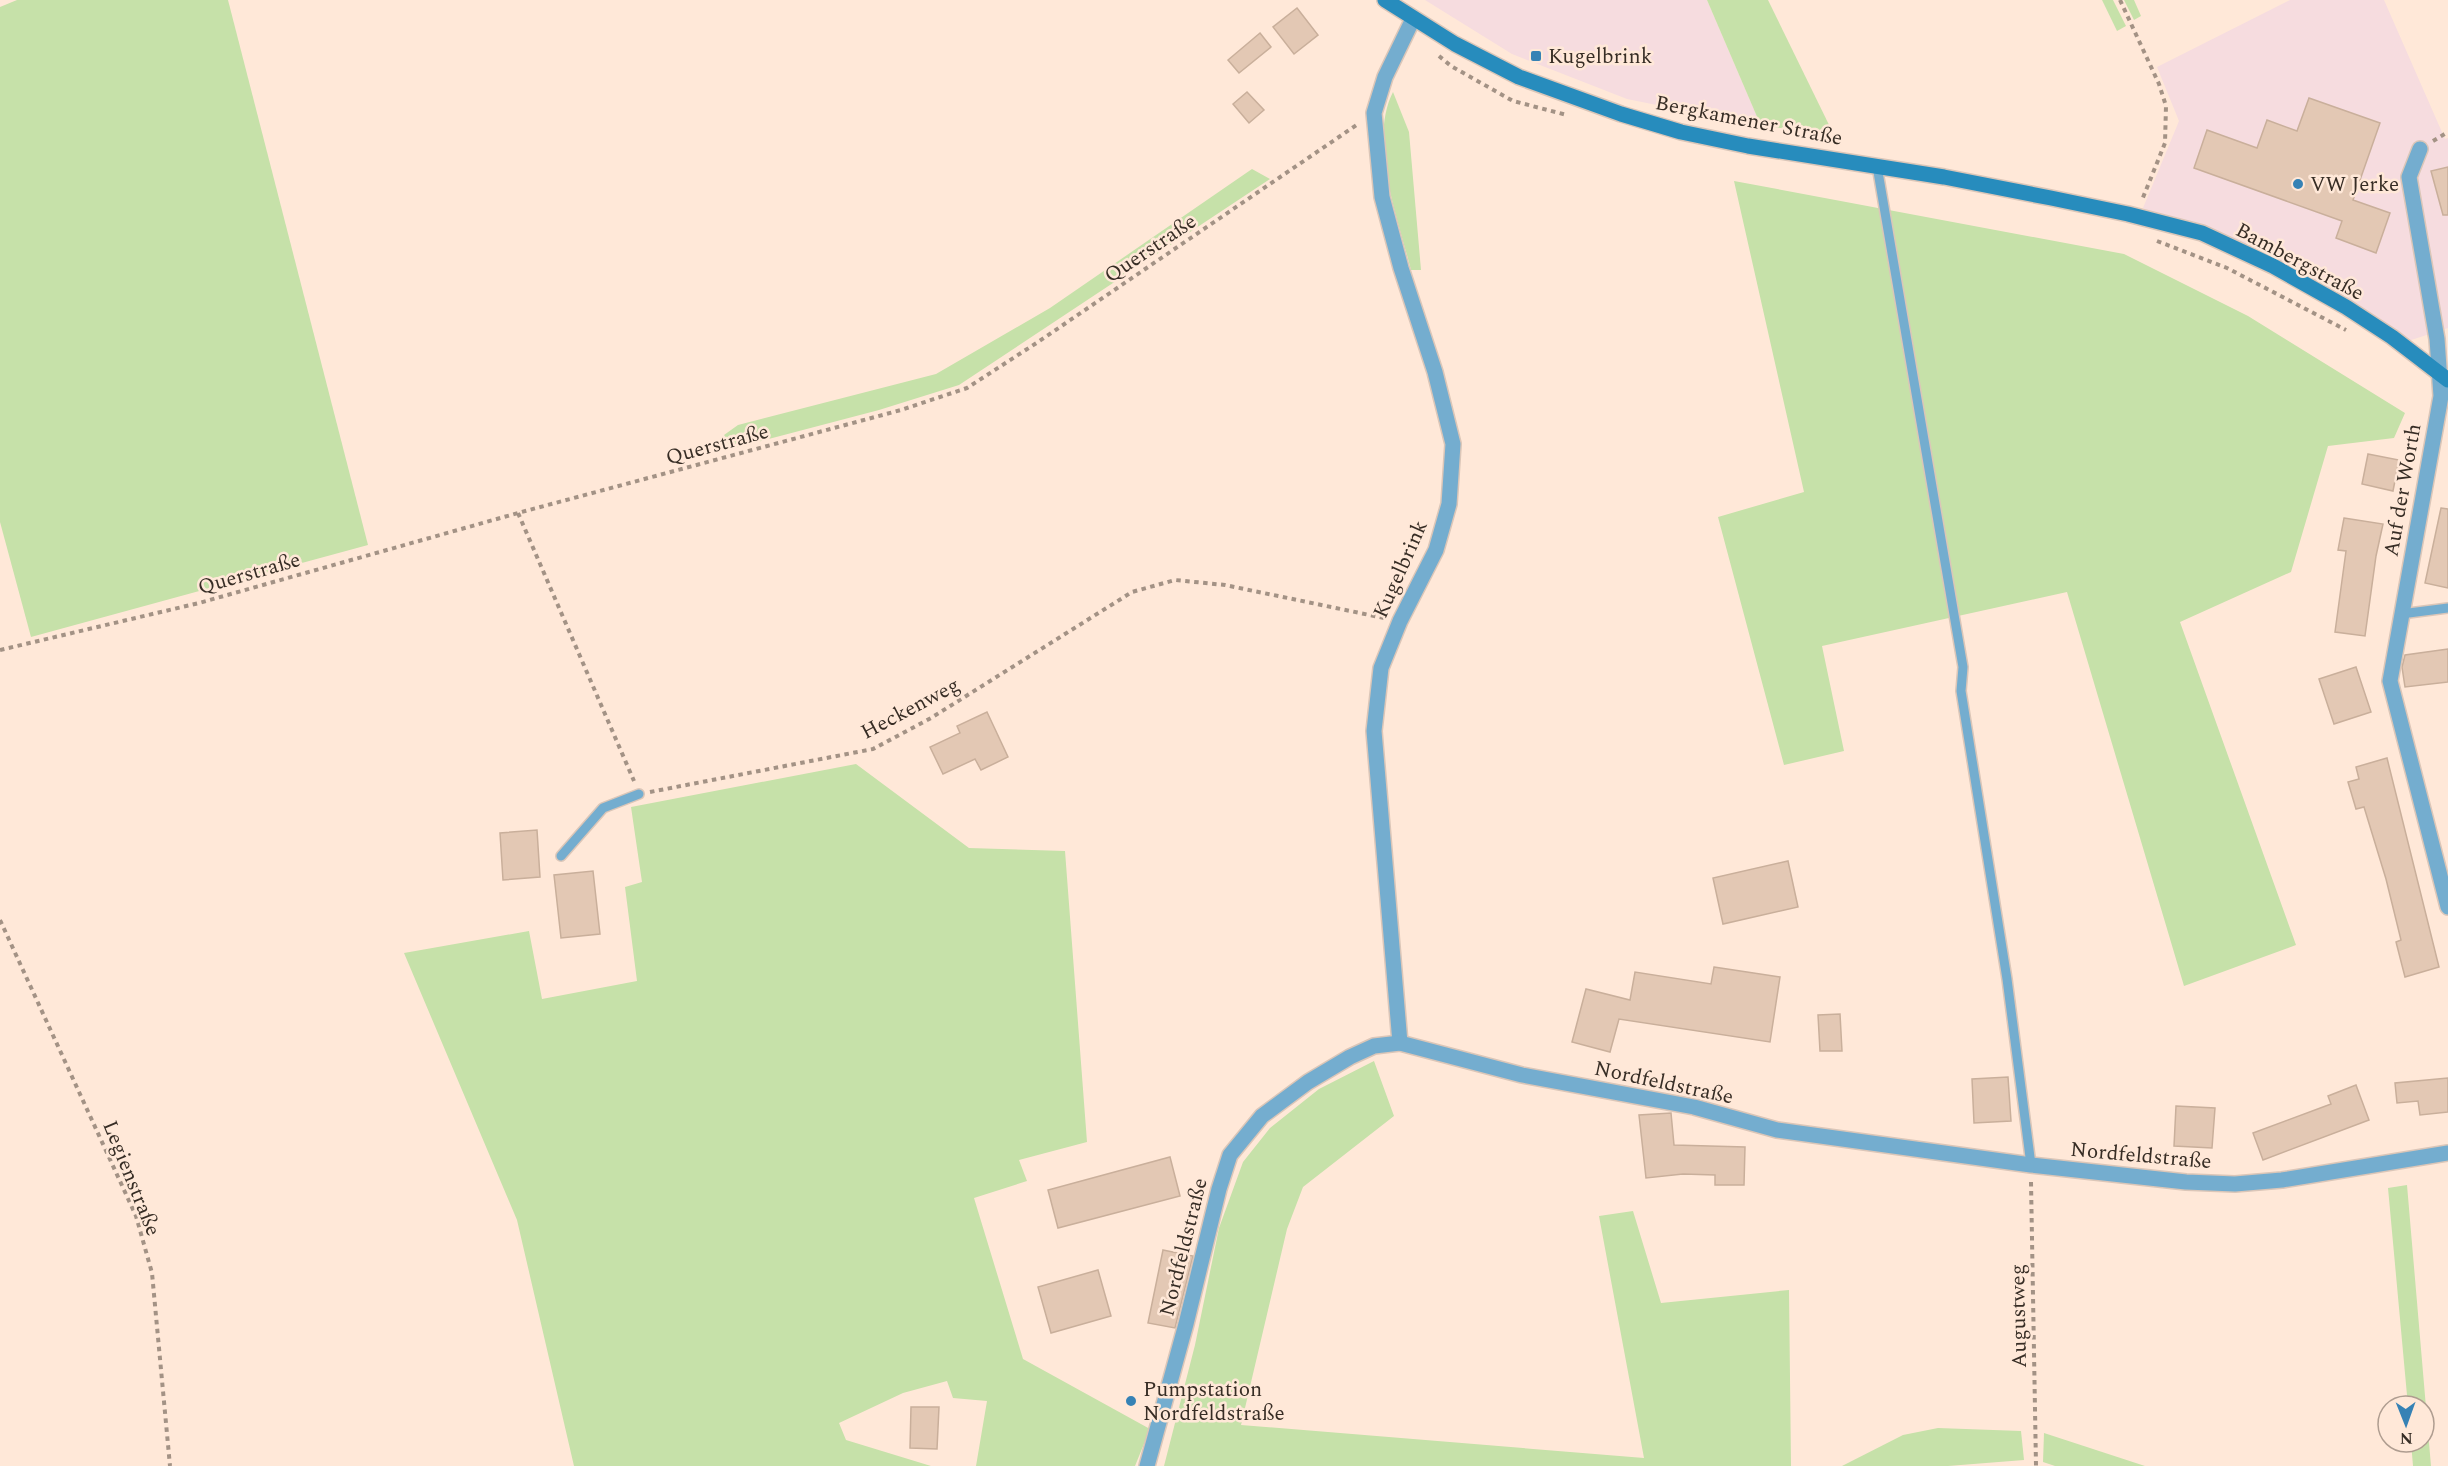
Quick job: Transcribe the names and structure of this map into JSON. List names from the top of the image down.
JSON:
{
  "streets": {
    "street": [
      "Bergkamener Straße",
      "Bambergstraße",
      "Auf der Worth",
      "Kugelbrink",
      "Nordfeldstraße"
    ],
    "path": [
      "Querstraße",
      "Heckenweg",
      "Legienstraße",
      "Augustweg"
    ]
  },
  "crossings": [
    ["Bergkamener Straße", "Bambergstraße"],
    ["Bergkamener Straße", "Kugelbrink"],
    ["Querstraße", "Kugelbrink"],
    ["Bambergstraße", "Auf der Worth"],
    ["Kugelbrink", "Heckenweg"],
    ["Kugelbrink", "Nordfeldstraße"],
    ["Nordfeldstraße", "Augustweg"]
  ],
  "places": {
    "transit": ["Kugelbrink"],
    "other": ["VW Jerke", "Pumpstation Nordfeldstraße"]
  },
  "north": "bottom"
}
